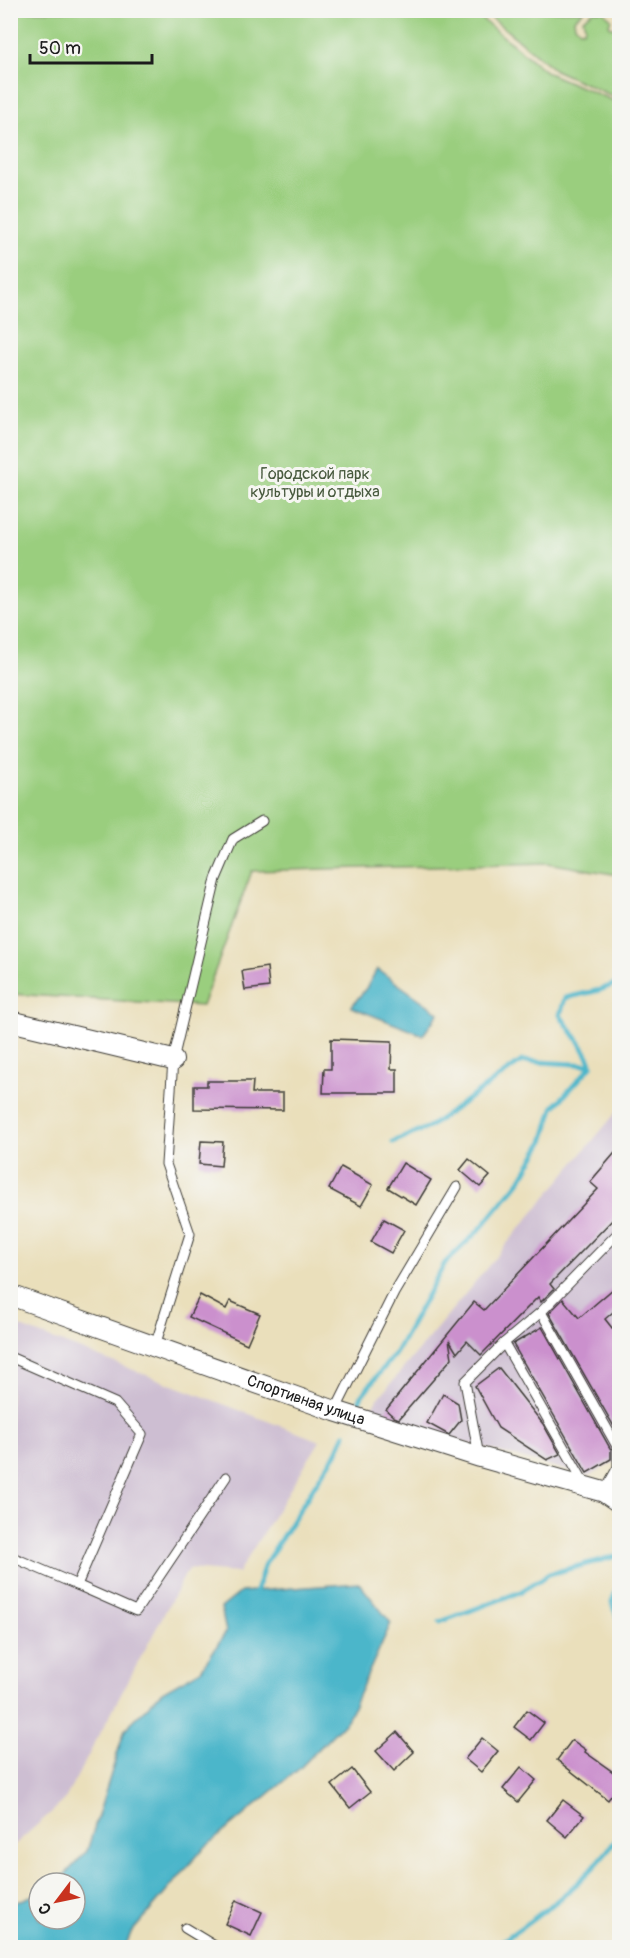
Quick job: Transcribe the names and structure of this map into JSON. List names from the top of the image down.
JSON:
{
  "streets": {
    "street": ["Спортивная улица"]
  },
  "parks": ["Городской парк культуры и отдыха"],
  "scale_bar": "50 m",
  "north": "bottom left"
}
